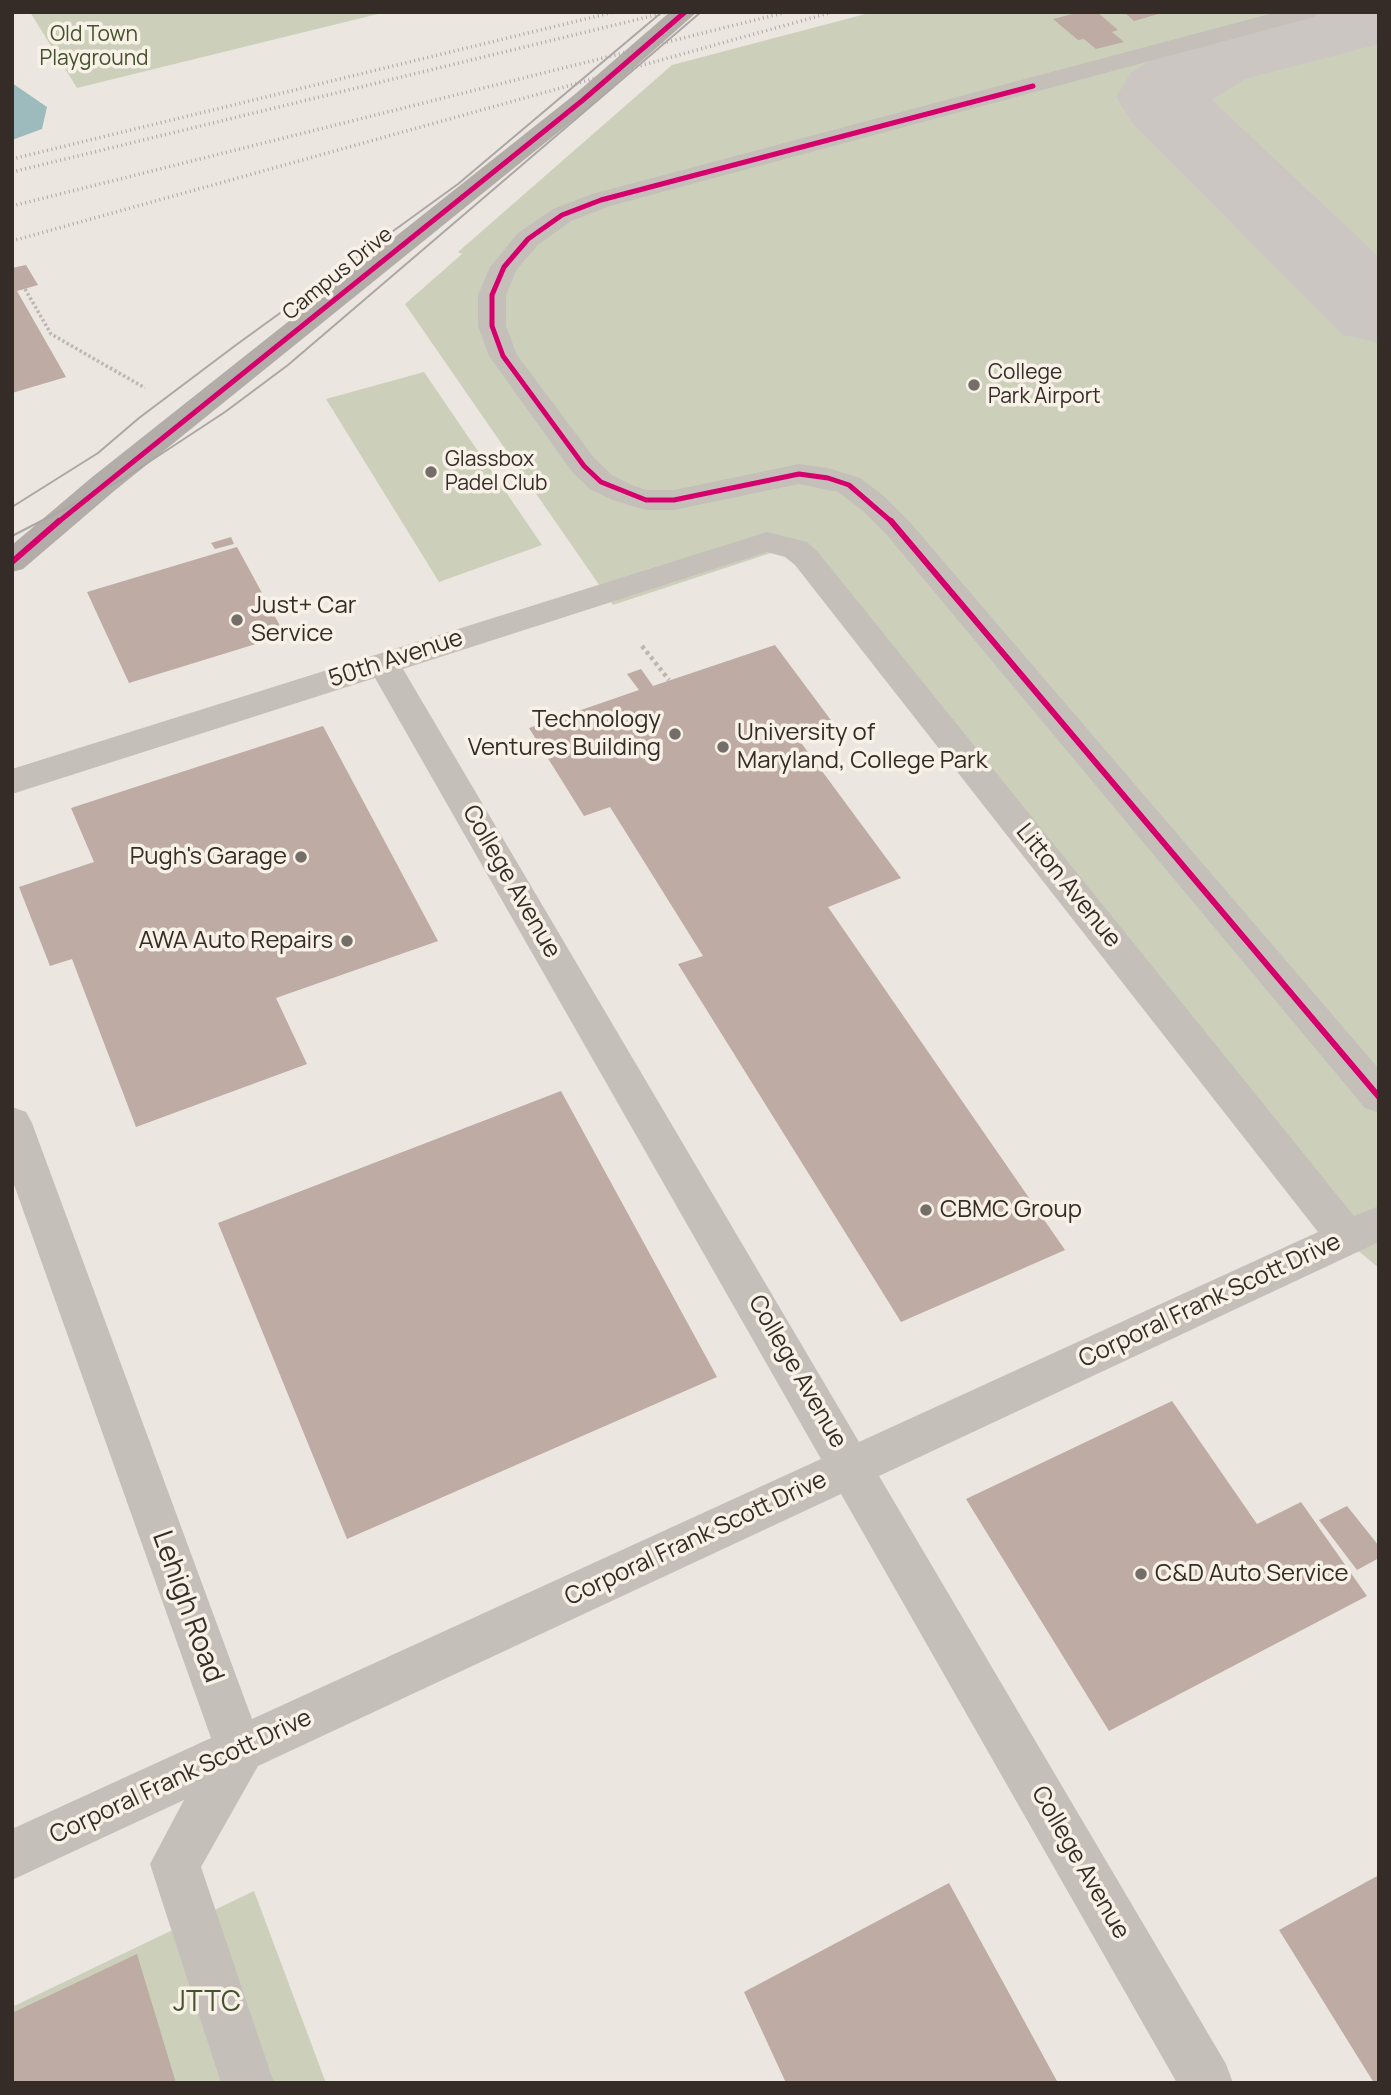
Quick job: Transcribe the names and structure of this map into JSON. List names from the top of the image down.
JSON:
{
  "streets": {
    "main road": ["Campus Drive"],
    "street": [
      "50th Avenue",
      "College Avenue",
      "Litton Avenue",
      "Corporal Frank Scott Drive",
      "Lehigh Road"
    ]
  },
  "crossings": [
    ["50th Avenue", "College Avenue"],
    ["50th Avenue", "Litton Avenue"],
    ["College Avenue", "Corporal Frank Scott Drive"],
    ["Litton Avenue", "Corporal Frank Scott Drive"],
    ["Corporal Frank Scott Drive", "Lehigh Road"]
  ],
  "parks": ["Old Town Playground", "JTTC"],
  "places": [
    "College Park Airport",
    "Glassbox Padel Club",
    "Just+ Car Service",
    "Technology Ventures Building",
    "University of Maryland, College Park",
    "Pugh's Garage",
    "AWA Auto Repairs",
    "CBMC Group",
    "C&D Auto Service"
  ]
}
